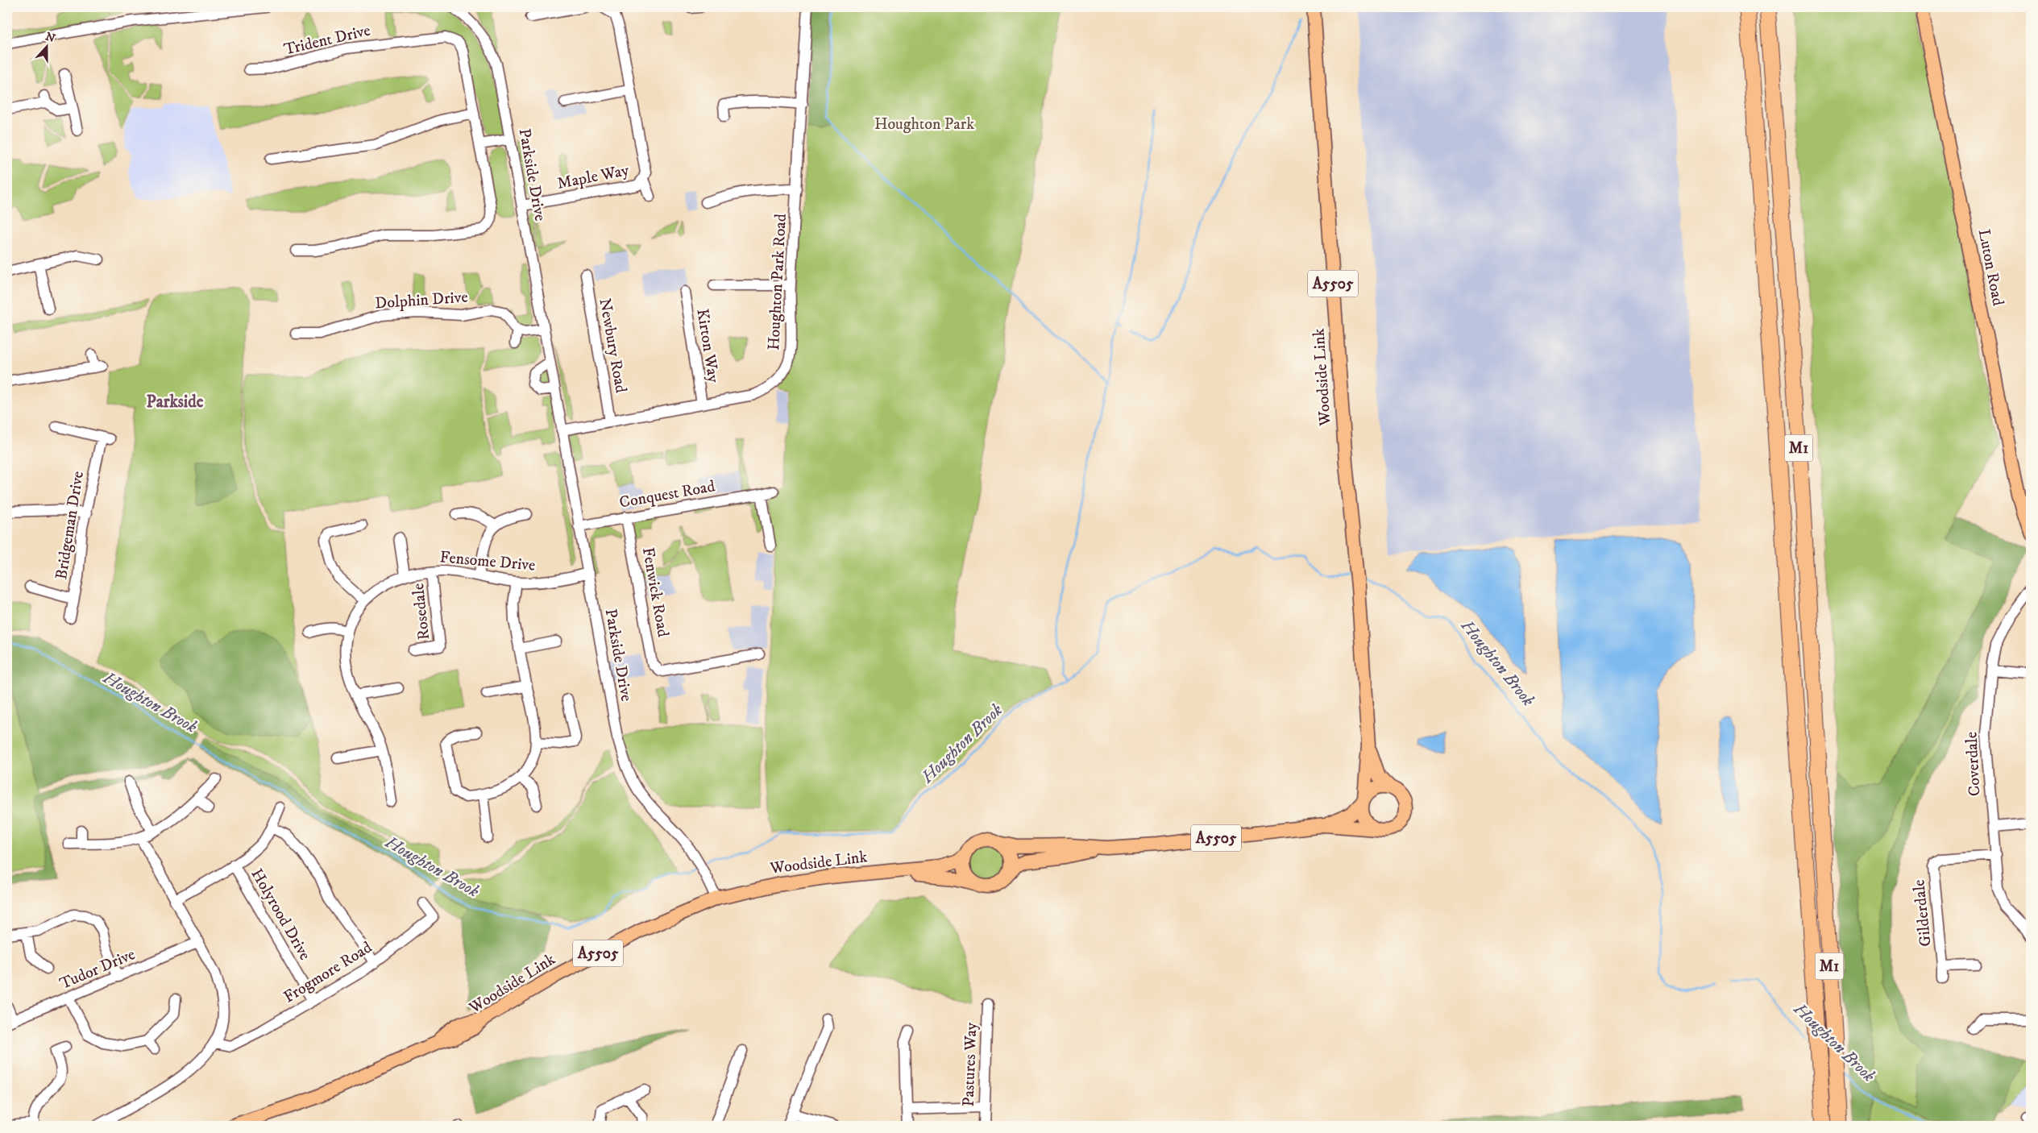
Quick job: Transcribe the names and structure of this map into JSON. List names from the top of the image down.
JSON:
{
  "streets": {
    "highway": ["M1"],
    "main road": ["Luton Road", "A5505", "Woodside Link"],
    "street": [
      "Trident Drive",
      "Parkside Drive",
      "Maple Way",
      "Houghton Park Road",
      "Dolphin Drive",
      "Newbury Road",
      "Kirton Way",
      "Conquest Road",
      "Bridgeman Drive",
      "Fensome Drive",
      "Fenwick Road",
      "Rosedale",
      "Coverdale",
      "Gilderdale",
      "Holyrood Drive",
      "Tudor Drive",
      "Frogmore Road",
      "Pastures Way"
    ]
  },
  "crossings": [
    ["Parkside Drive", "Maple Way"],
    ["Parkside Drive", "Houghton Park Road"],
    ["Parkside Drive", "Woodside Link"],
    ["Parkside Drive", "Conquest Road"],
    ["Parkside Drive", "Fensome Drive"],
    ["Houghton Park Road", "Newbury Road"],
    ["Houghton Park Road", "Kirton Way"],
    ["A5505", "Woodside Link"],
    ["Conquest Road", "Fenwick Road"],
    ["Fensome Drive", "Rosedale"],
    ["Coverdale", "Gilderdale"],
    ["Holyrood Drive", "Frogmore Road"]
  ],
  "districts": ["Parkside"],
  "water": ["Houghton Brook"],
  "parks": ["Houghton Park"],
  "north": "top"
}
